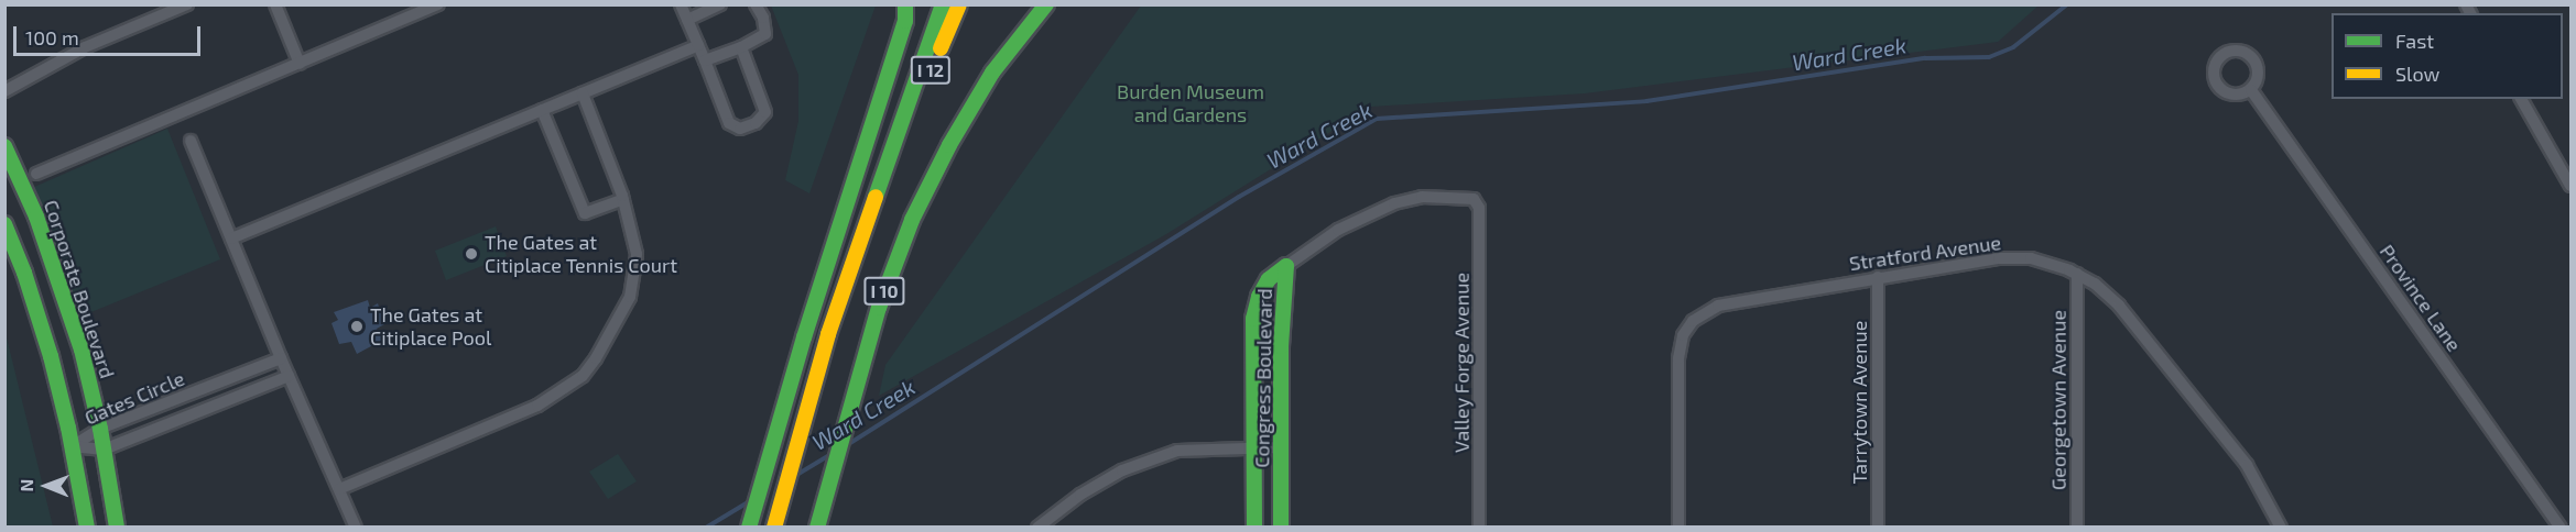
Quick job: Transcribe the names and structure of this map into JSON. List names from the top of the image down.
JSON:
{
  "streets": {
    "main road": [
      "I 12",
      "Corporate Boulevard",
      "I 10",
      "Congress Boulevard"
    ],
    "street": [
      "Stratford Avenue",
      "Province Lane",
      "Valley Forge Avenue",
      "Gates Circle",
      "Georgetown Avenue",
      "Tarrytown Avenue"
    ]
  },
  "crossings": [
    ["I 12", "I 10"],
    ["Stratford Avenue", "Georgetown Avenue"],
    ["Stratford Avenue", "Tarrytown Avenue"],
    ["Corporate Boulevard", "Gates Circle"],
    ["Valley Forge Avenue", "Congress Boulevard"]
  ],
  "water": ["Ward Creek"],
  "parks": ["Burden Museum and Gardens"],
  "places": ["The Gates at Citiplace Tennis Court", "The Gates at Citiplace Pool"],
  "legend": ["Fast", "Slow"],
  "scale_bar": "100 m",
  "north": "left"
}
